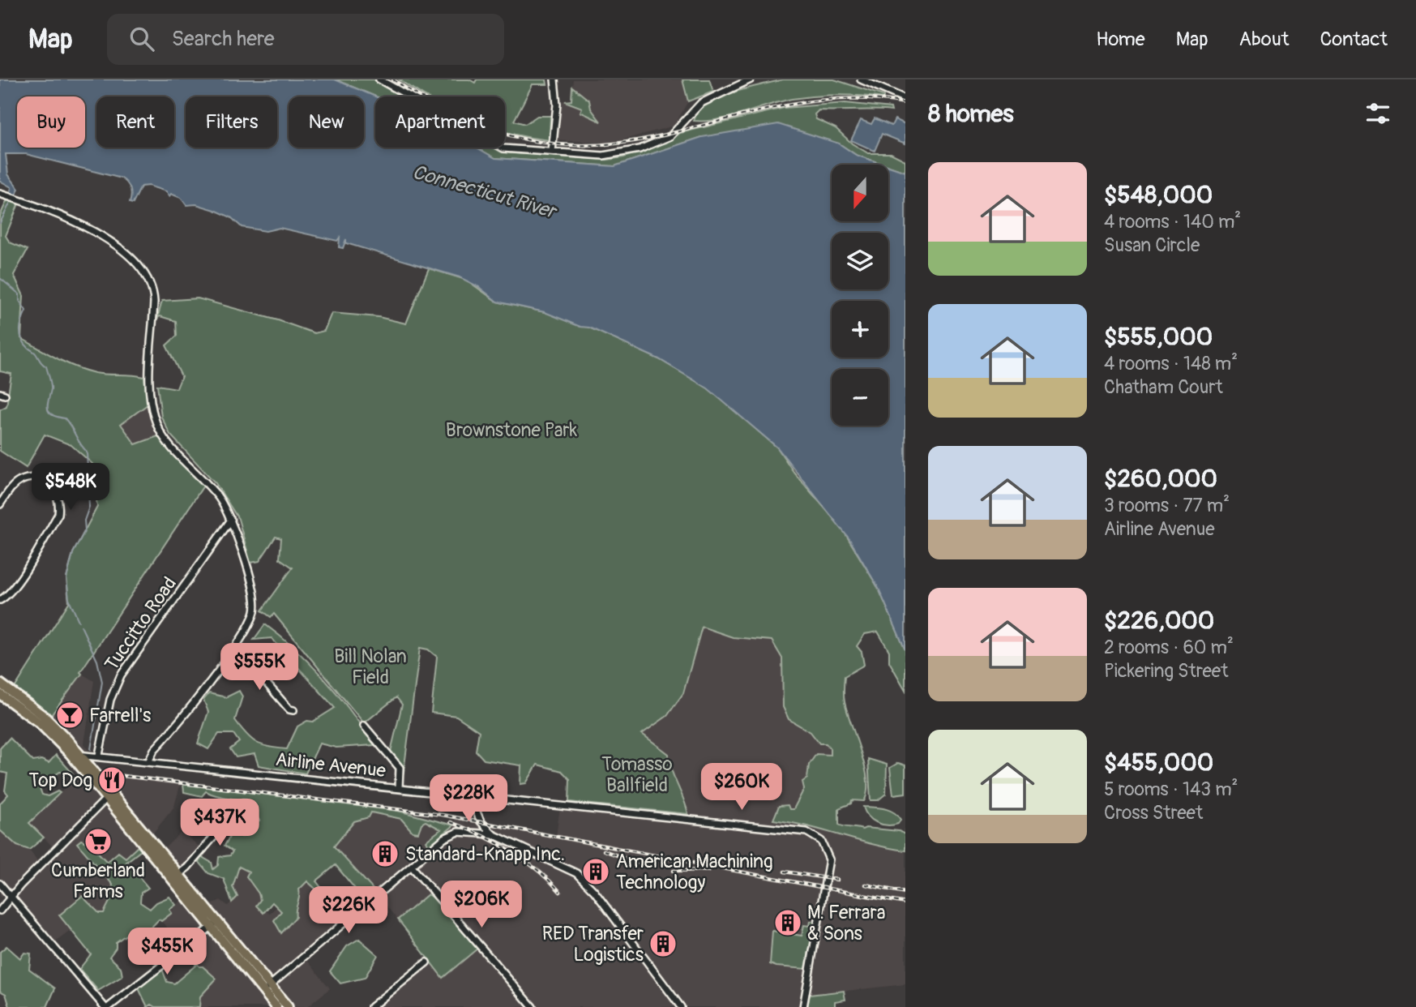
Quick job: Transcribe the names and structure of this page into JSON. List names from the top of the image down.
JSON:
{
  "streets": {
    "street": ["Tuccitto Road", "Airline Avenue"]
  },
  "crossings": [
    ["Tuccitto Road", "Airline Avenue"]
  ],
  "water": ["Connecticut River"],
  "parks": ["Brownstone Park", "Bill Nolan Field", "Tomasso Ballfield"],
  "places": {
    "bar": ["Farrell's"],
    "restaurant": ["Top Dog"],
    "supermarket": ["Cumberland Farms"],
    "building": [
      "Standard-Knapp Inc.",
      "American Machining Technology",
      "M. Ferrara & Sons",
      "RED Transfer Logistics"
    ]
  },
  "north": "bottom",
  "page": {
    "header": "Map",
    "search": "Search here",
    "nav": [
      "Home",
      "Map",
      "About",
      "Contact"
    ],
    "heading": "8 homes",
    "chip": [
      "Buy",
      "Rent",
      "Filters",
      "New",
      "Apartment"
    ],
    "list": [
      {
        "name": "$548,000",
        "note": "4 rooms · 140 m² · Susan Circle"
      },
      {
        "name": "$555,000",
        "note": "4 rooms · 148 m² · Chatham Court"
      },
      {
        "name": "$260,000",
        "note": "3 rooms · 77 m² · Airline Avenue"
      },
      {
        "name": "$226,000",
        "note": "2 rooms · 60 m² · Pickering Street"
      },
      {
        "name": "$455,000",
        "note": "5 rooms · 143 m² · Cross Street"
      }
    ],
    "map_buttons": ["+", "−"],
    "price": [
      "$548K",
      "$555K",
      "$260K",
      "$228K",
      "$437K",
      "$206K",
      "$226K",
      "$455K"
    ]
  }
}
